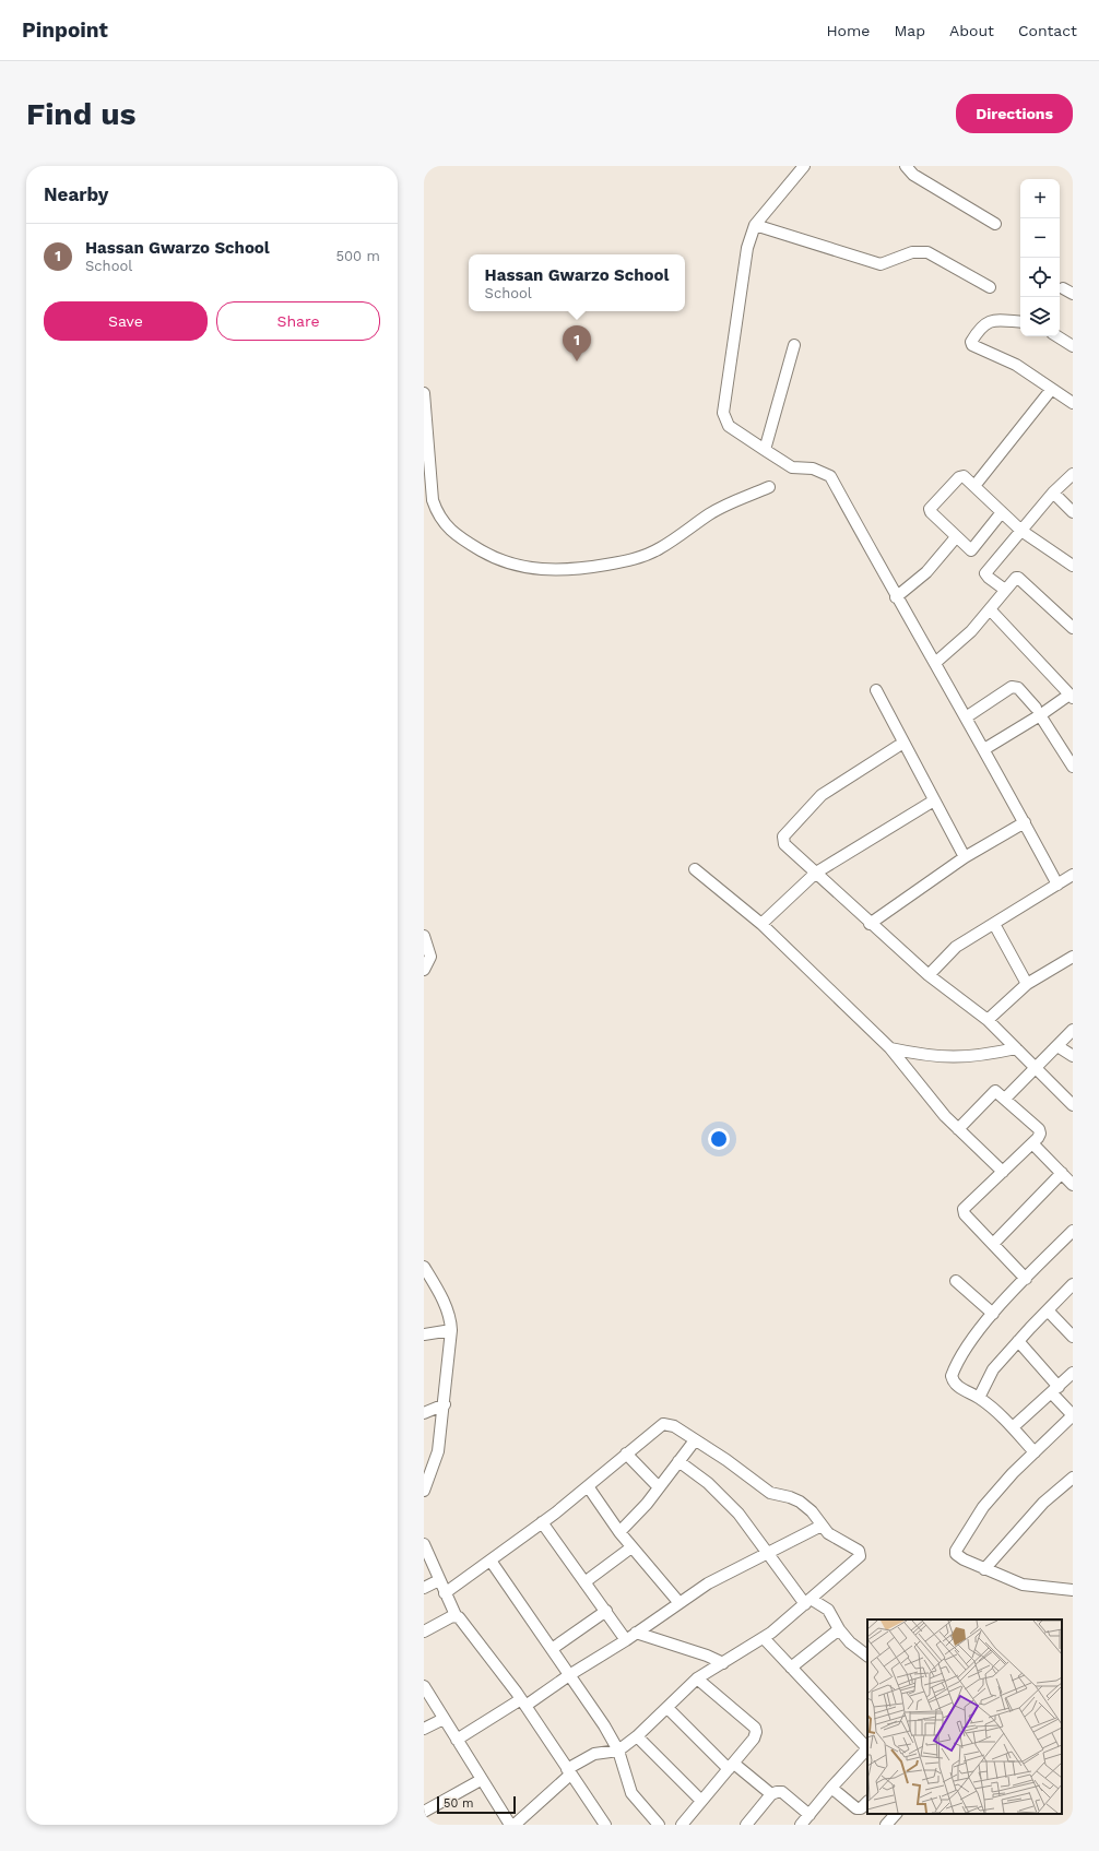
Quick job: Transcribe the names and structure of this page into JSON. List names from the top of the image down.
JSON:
{
  "scale_bar": "50 m",
  "page": {
    "header": "Pinpoint",
    "nav": [
      "Home",
      "Map",
      "About",
      "Contact"
    ],
    "buttons": [
      "Directions",
      ["Save", "Share"]
    ],
    "title": "Find us",
    "heading": "Nearby",
    "map_buttons": ["+", "−"],
    "list": [
      {
        "mark": "1",
        "name": "Hassan Gwarzo School",
        "note": "School",
        "value": "500 m"
      }
    ],
    "popup": ["Hassan Gwarzo School", "School"],
    "pins": "1",
    "scale": "50 m"
  }
}
